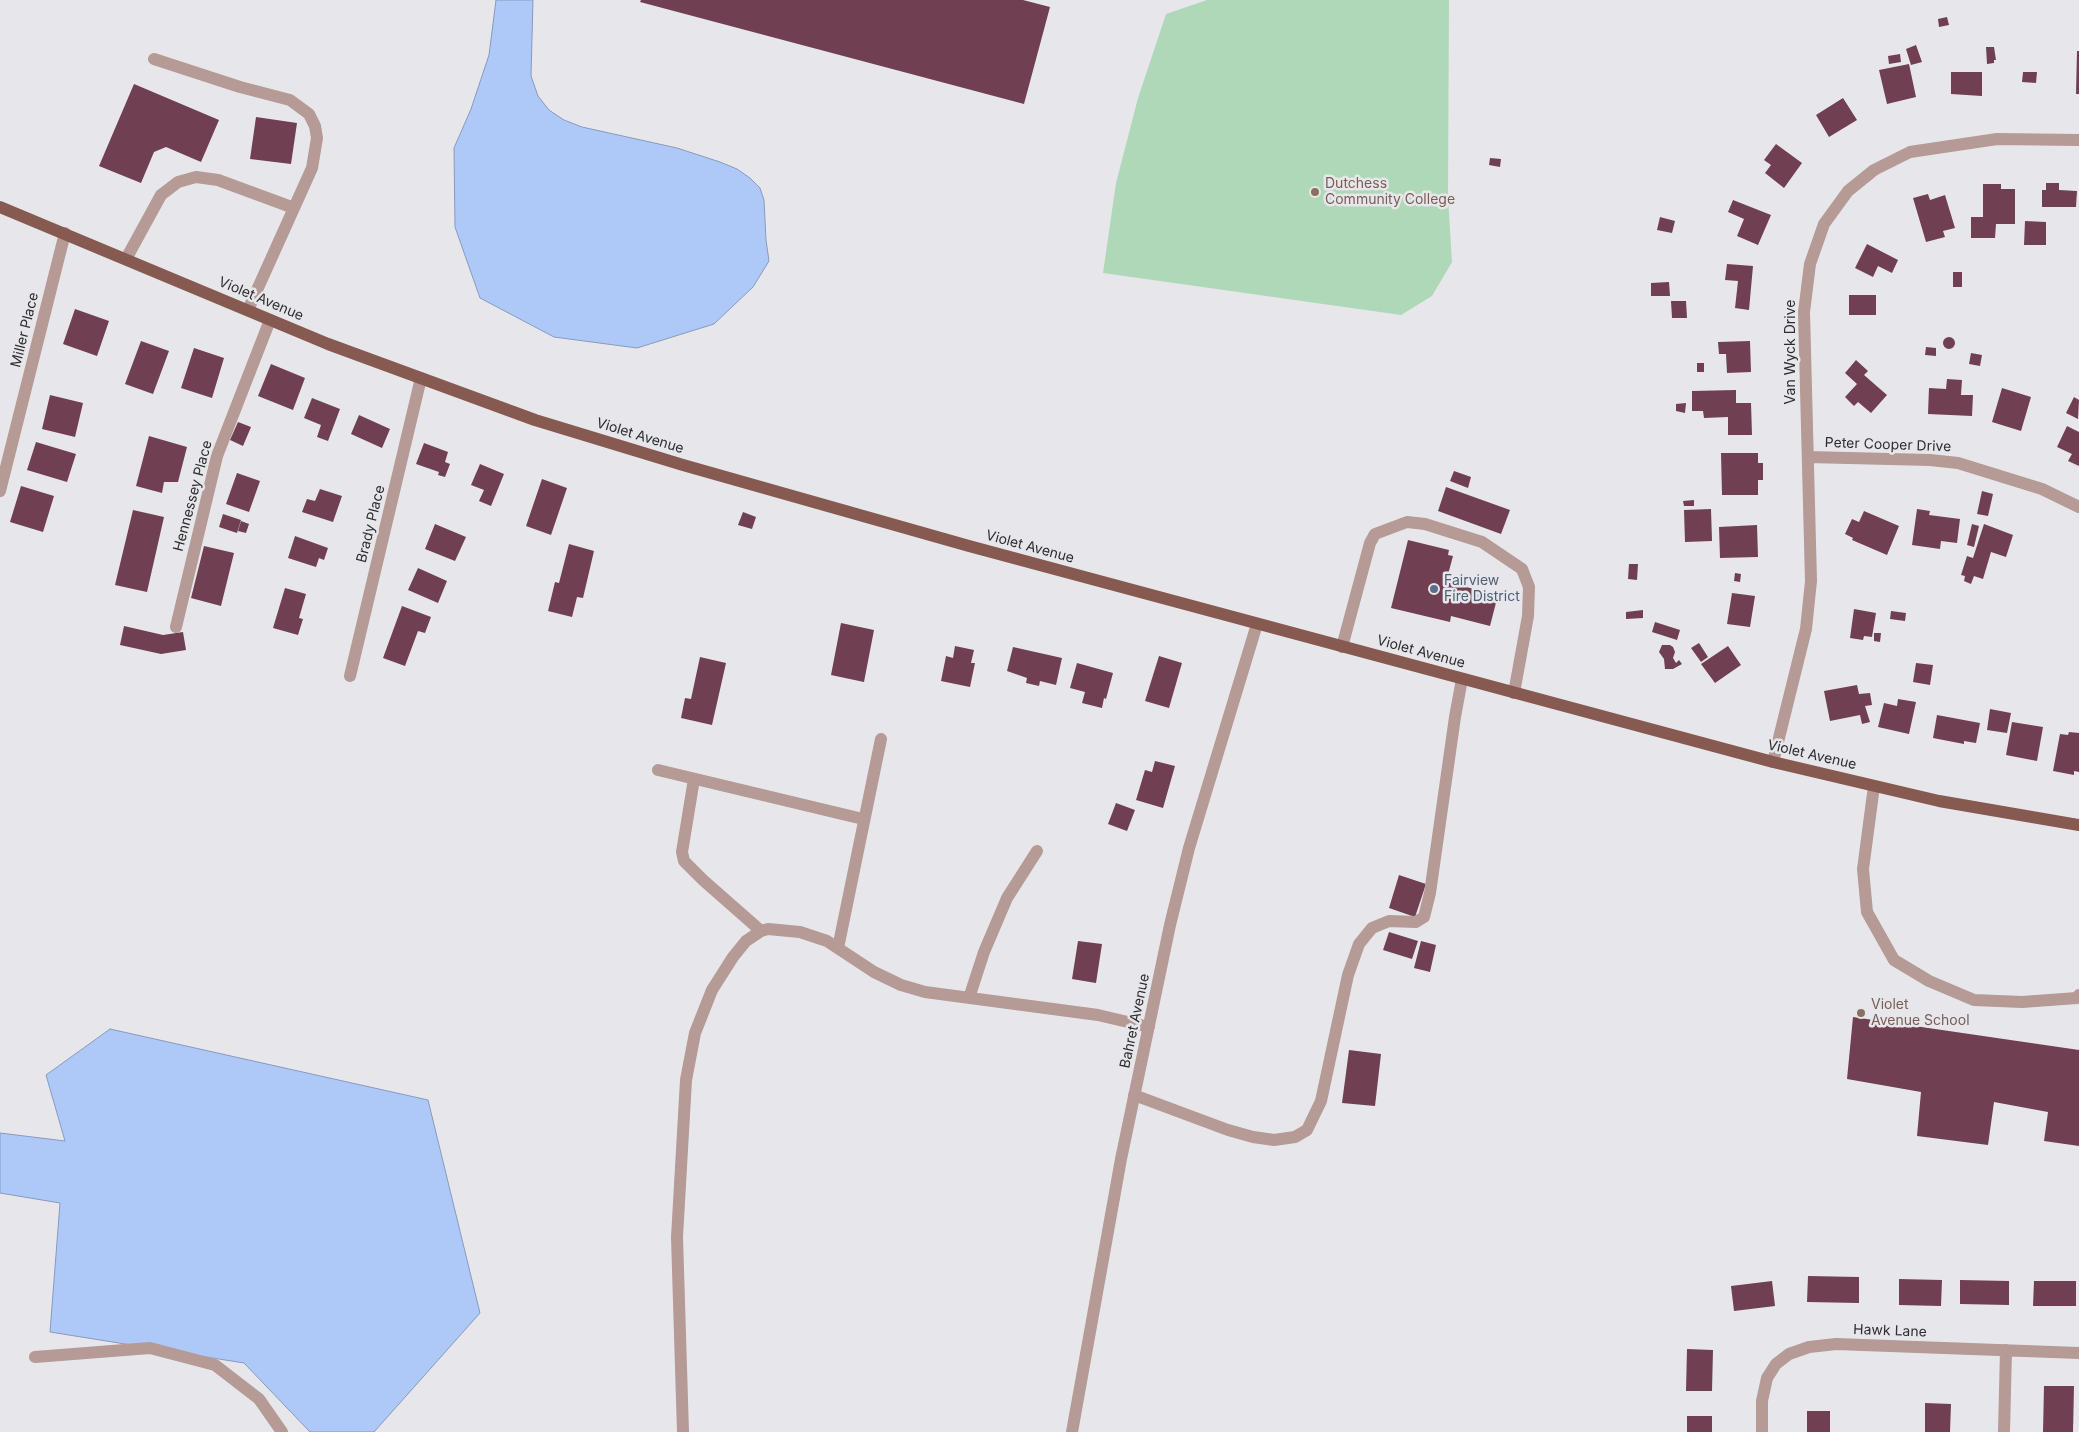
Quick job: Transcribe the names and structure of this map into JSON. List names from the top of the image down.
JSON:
{
  "streets": {
    "main road": ["Violet Avenue"],
    "street": [
      "Miller Place",
      "Van Wyck Drive",
      "Peter Cooper Drive",
      "Hennessey Place",
      "Brady Place",
      "Bahret Avenue",
      "Hawk Lane"
    ]
  },
  "crossings": [
    ["Violet Avenue", "Miller Place"],
    ["Violet Avenue", "Van Wyck Drive"],
    ["Violet Avenue", "Hennessey Place"],
    ["Violet Avenue", "Brady Place"],
    ["Violet Avenue", "Bahret Avenue"],
    ["Van Wyck Drive", "Peter Cooper Drive"]
  ],
  "places": ["Dutchess Community College", "Fairview Fire District", "Violet Avenue School"]
}
